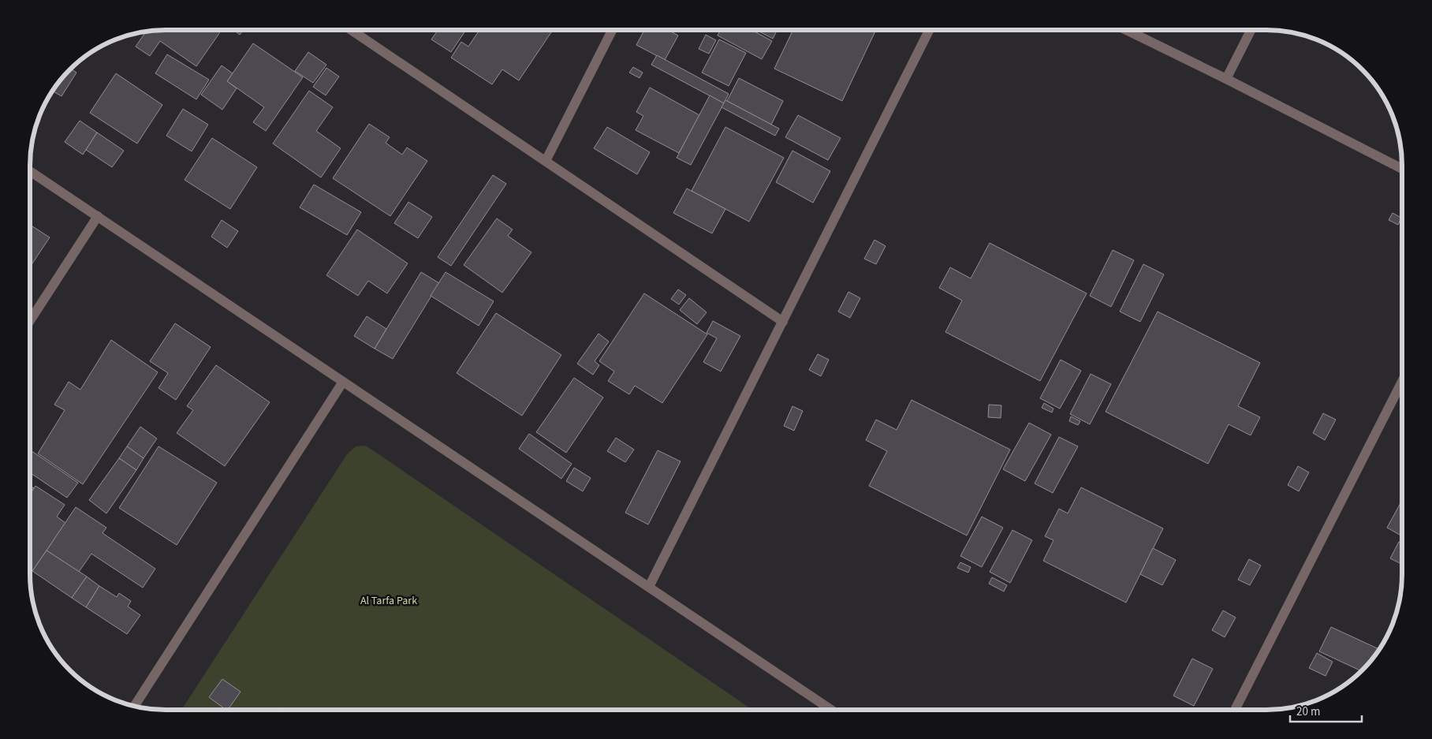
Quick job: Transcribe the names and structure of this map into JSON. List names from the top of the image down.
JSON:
{
  "parks": ["Al Tarfa Park"],
  "scale_bar": "20 m"
}
